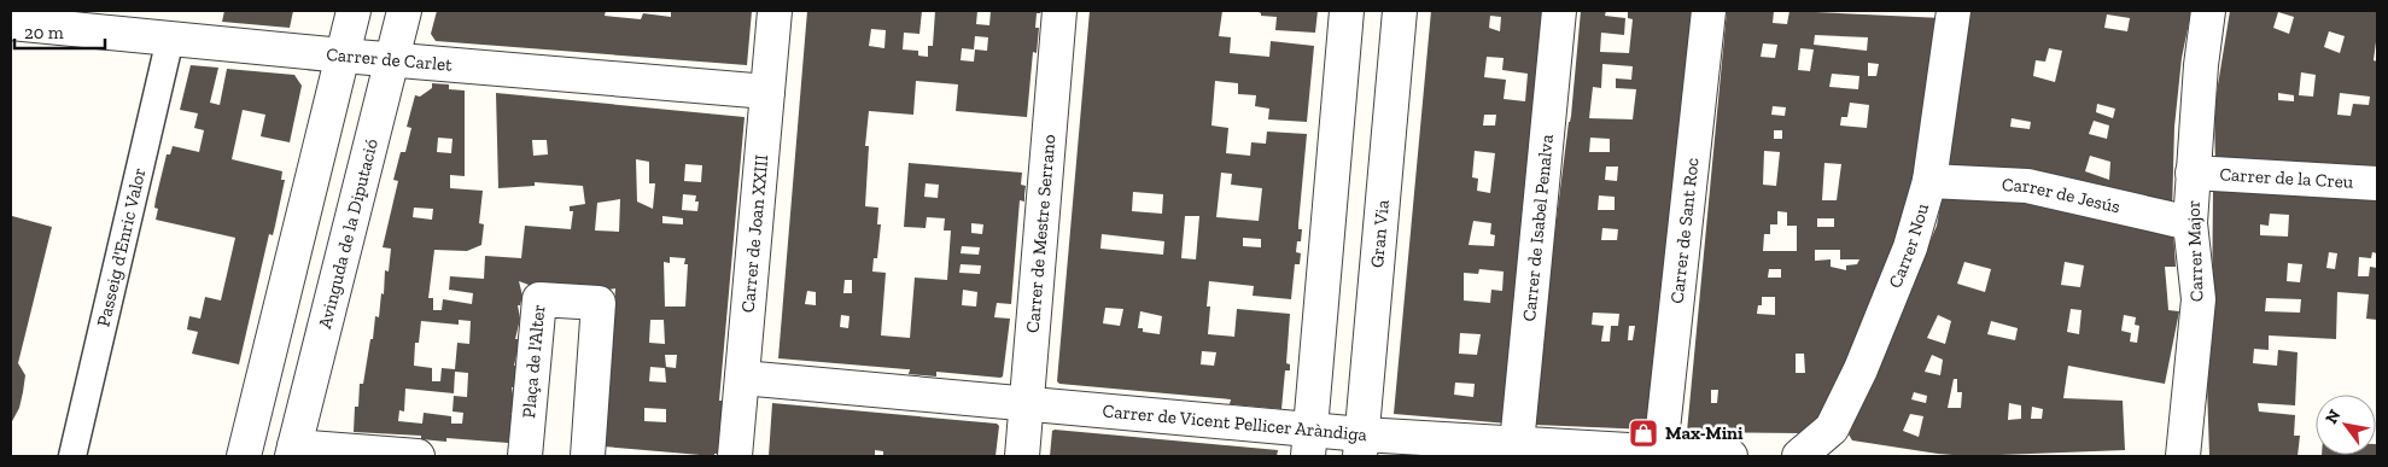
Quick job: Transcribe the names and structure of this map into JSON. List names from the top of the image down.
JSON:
{
  "streets": {
    "street": [
      "Carrer de Carlet",
      "Carrer de la Creu",
      "Carrer de Jesús",
      "Carrer de Isabel Penalva",
      "Carrer de Sant Roc",
      "Avinguda de la Diputació",
      "Carrer de Joan XXIII",
      "Carrer de Mestre Serrano",
      "Gran Via",
      "Carrer Nou",
      "Passeig d'Enric Valor",
      "Carrer Major",
      "Plaça de l'Alter",
      "Carrer de Vicent Pellicer Aràndiga"
    ]
  },
  "crossings": [
    ["Carrer de Carlet", "Avinguda de la Diputació"],
    ["Carrer de Carlet", "Carrer de Joan XXIII"],
    ["Carrer de Carlet", "Passeig d'Enric Valor"],
    ["Carrer de la Creu", "Carrer Major"],
    ["Carrer de Jesús", "Carrer Nou"],
    ["Carrer de Jesús", "Carrer Major"],
    ["Carrer de Isabel Penalva", "Carrer de Vicent Pellicer Aràndiga"],
    ["Carrer de Sant Roc", "Carrer de Vicent Pellicer Aràndiga"],
    ["Carrer de Joan XXIII", "Carrer de Vicent Pellicer Aràndiga"],
    ["Carrer de Mestre Serrano", "Carrer de Vicent Pellicer Aràndiga"],
    ["Gran Via", "Carrer de Vicent Pellicer Aràndiga"]
  ],
  "places": {
    "shop": ["Max-Mini"]
  },
  "scale_bar": "20 m",
  "north": "top left"
}
